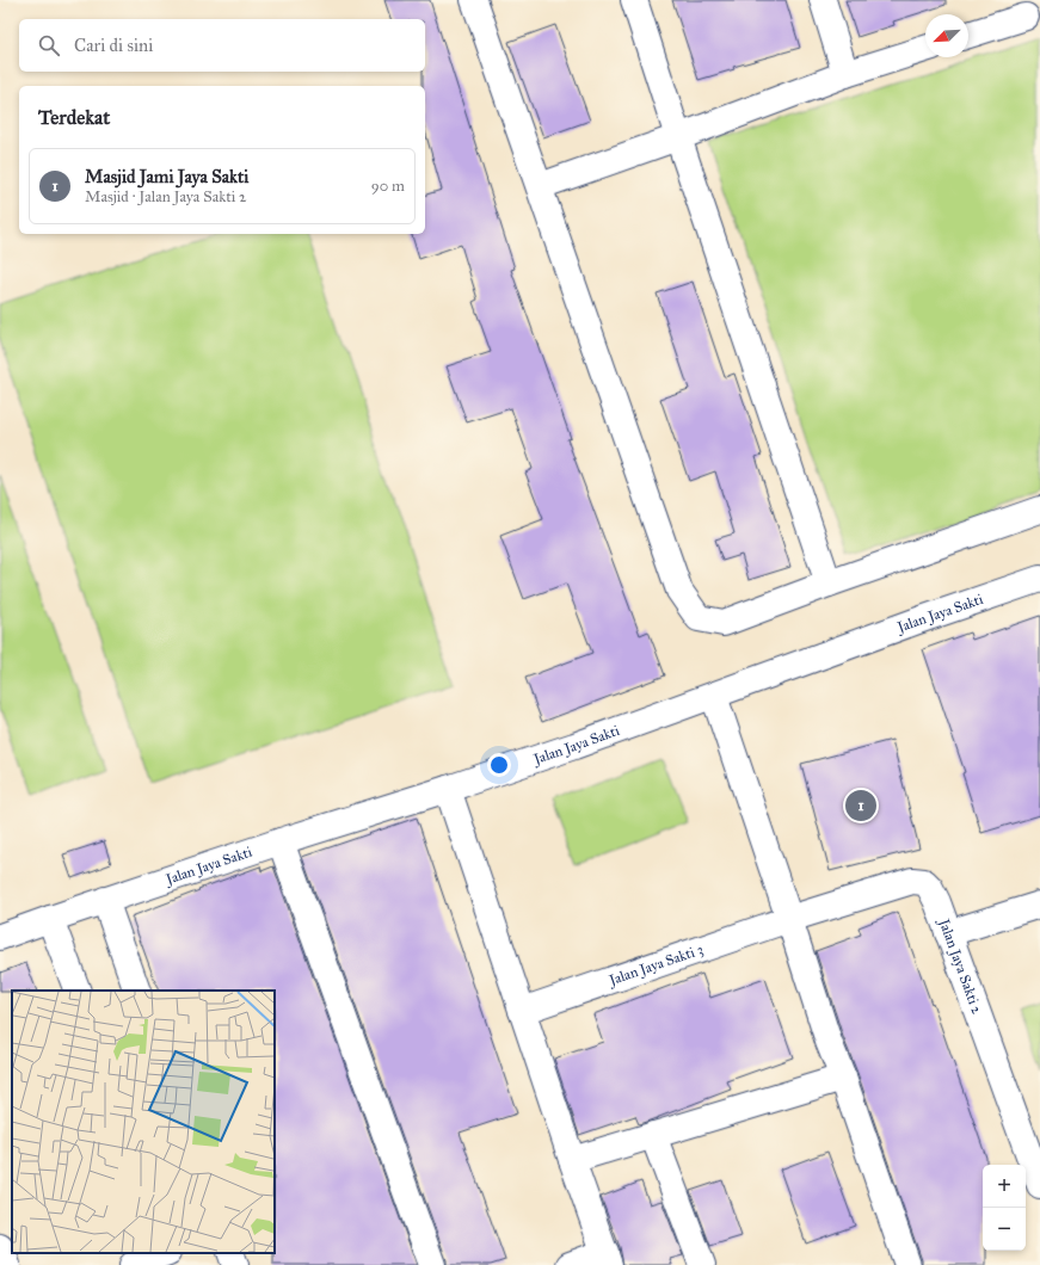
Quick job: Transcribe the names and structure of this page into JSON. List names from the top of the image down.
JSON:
{
  "streets": {
    "street": ["Jalan Jaya Sakti", "Jalan Jaya Sakti 3", "Jalan Jaya Sakti 2"]
  },
  "crossings": [
    ["Jalan Jaya Sakti 3", "Jalan Jaya Sakti 2"]
  ],
  "north": "bottom left",
  "page": {
    "search": "Cari di sini",
    "heading": "Terdekat",
    "list": [
      {
        "mark": "1",
        "name": "Masjid Jami Jaya Sakti",
        "note": "Masjid · Jalan Jaya Sakti 2",
        "value": "90 m"
      }
    ],
    "pins": "1",
    "map_buttons": ["+", "−"]
  }
}
